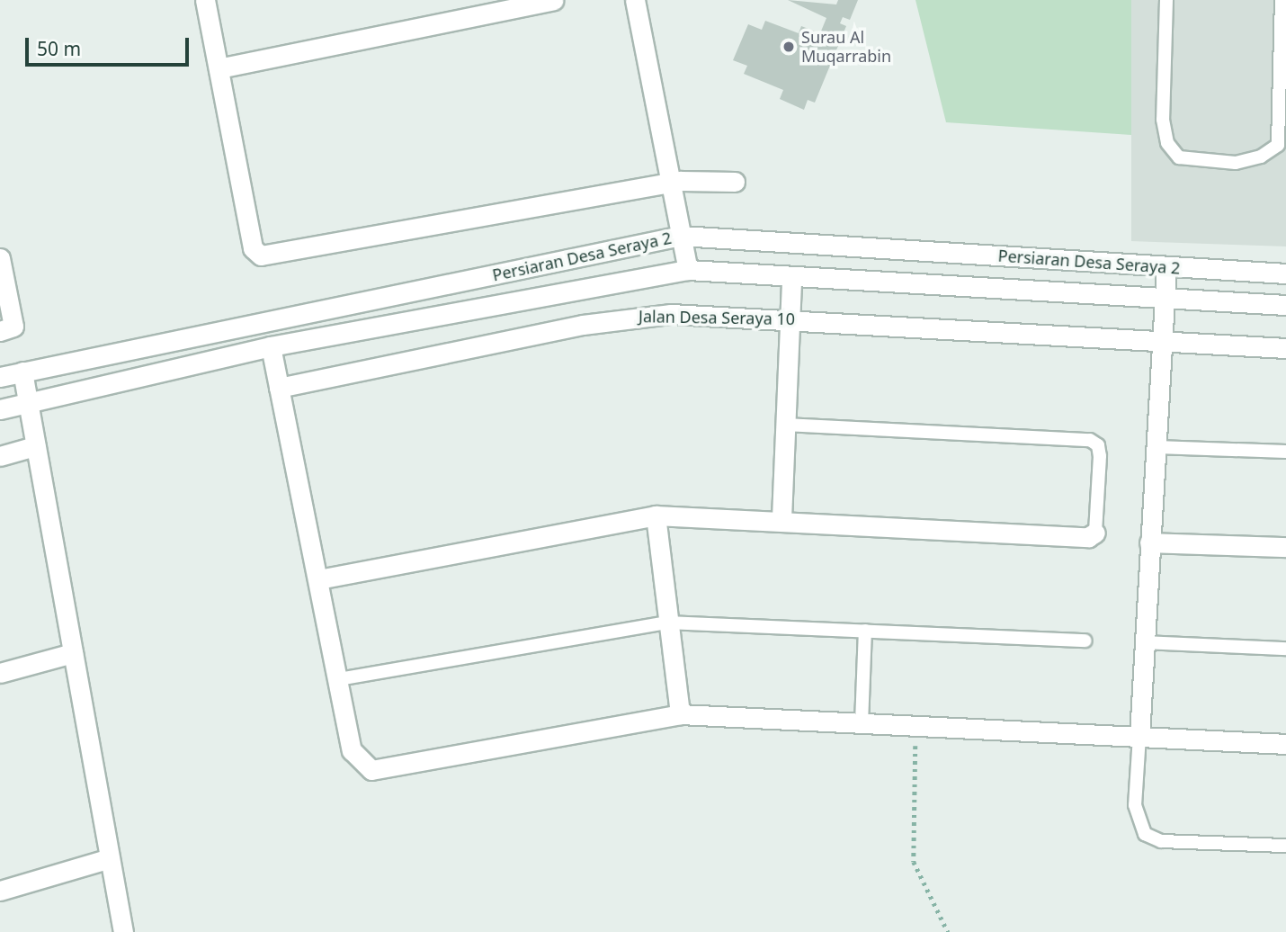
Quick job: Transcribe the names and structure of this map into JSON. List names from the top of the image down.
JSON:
{
  "streets": {
    "street": ["Persiaran Desa Seraya 2", "Jalan Desa Seraya 10"]
  },
  "places": ["Surau Al Muqarrabin"],
  "scale_bar": "50 m"
}
